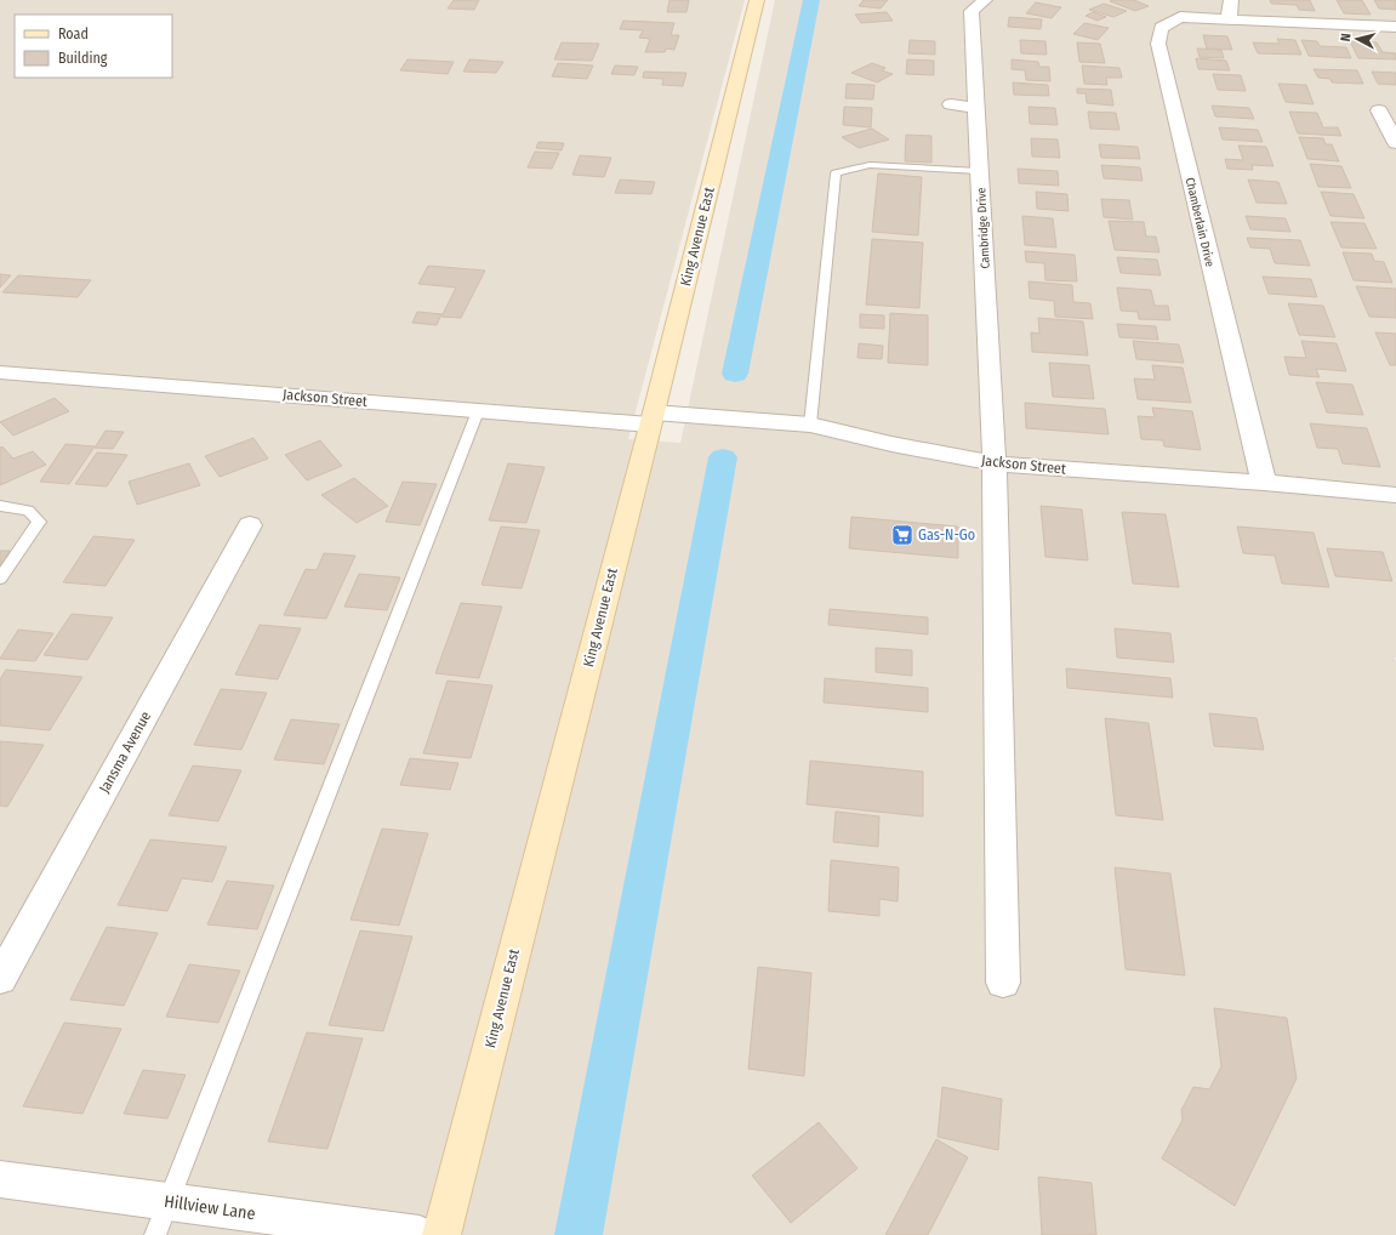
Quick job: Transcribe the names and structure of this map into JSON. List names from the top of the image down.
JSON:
{
  "streets": {
    "main road": ["King Avenue East"],
    "street": [
      "Chamberlain Drive",
      "Cambridge Drive",
      "Jackson Street",
      "Jansma Avenue",
      "Hillview Lane"
    ]
  },
  "crossings": [
    ["Chamberlain Drive", "Jackson Street"],
    ["Cambridge Drive", "Jackson Street"],
    ["King Avenue East", "Jackson Street"]
  ],
  "places": {
    "supermarket": ["Gas-N-Go"]
  },
  "legend": ["Road", "Building"],
  "north": "left"
}
